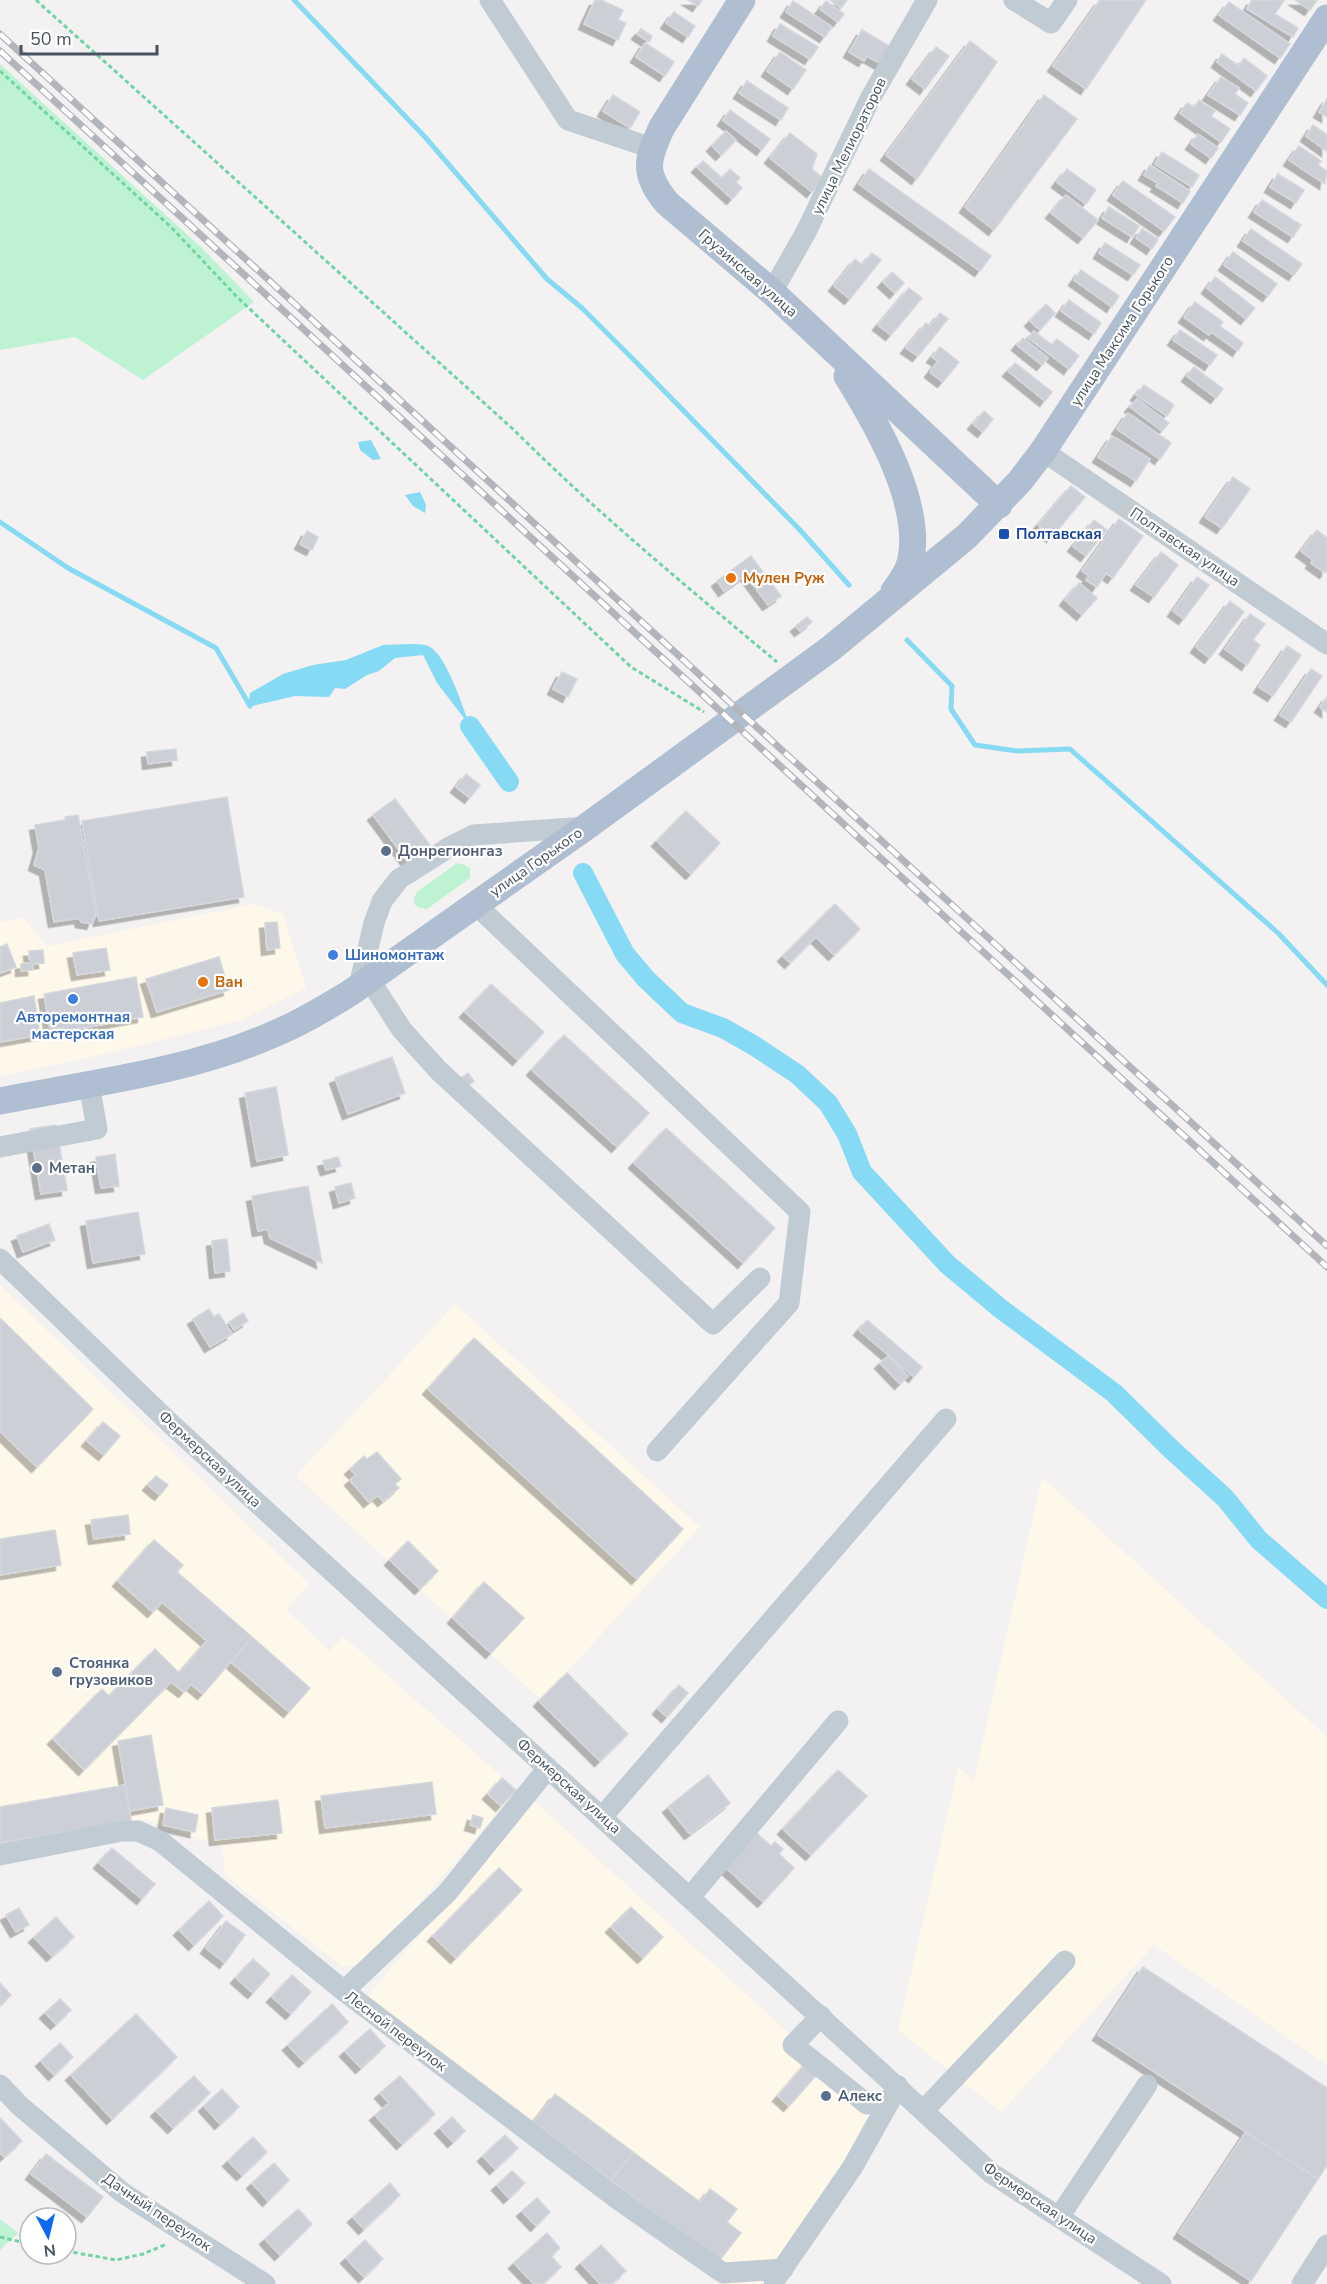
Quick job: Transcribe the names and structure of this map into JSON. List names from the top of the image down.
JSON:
{
  "streets": {
    "main road": ["Грузинская улица", "улица Максима Горького", "улица Горького"],
    "street": [
      "улица Мелиораторов",
      "Полтавская улица",
      "Фермерская улица",
      "Лесной переулок",
      "Дачный переулок"
    ]
  },
  "crossings": [
    ["улица Мелиораторов", "Грузинская улица"],
    ["Грузинская улица", "улица Максима Горького"],
    ["улица Максима Горького", "Полтавская улица"],
    ["улица Максима Горького", "улица Горького"]
  ],
  "places": {
    "transit": ["Полтавская"],
    "other": [
      "Мулен Руж",
      "Донрегионгаз",
      "Шиномонтаж",
      "Ван",
      "Авторемонтная мастерская",
      "Метан",
      "Стоянка грузовиков",
      "Алекс"
    ]
  },
  "scale_bar": "50 m",
  "north": "bottom"
}
